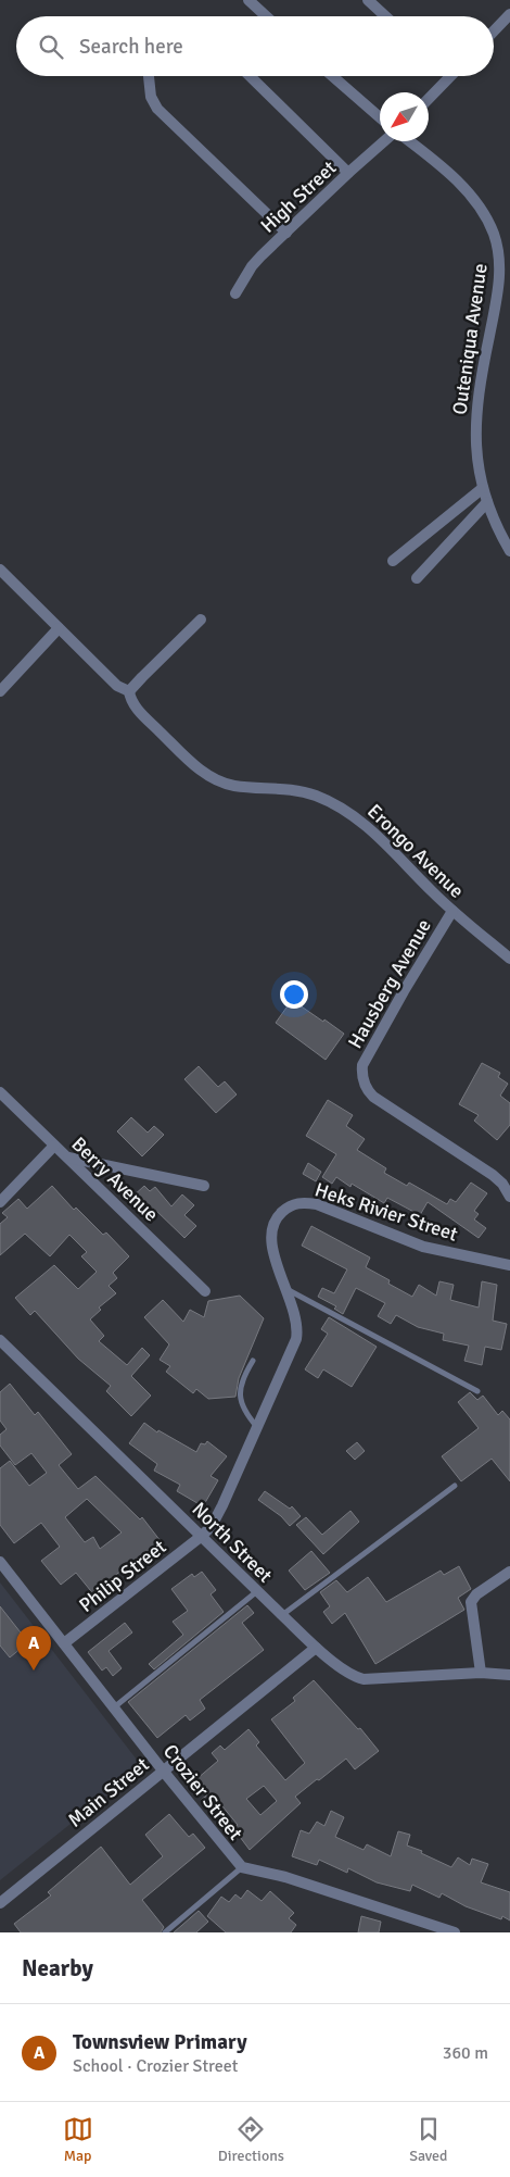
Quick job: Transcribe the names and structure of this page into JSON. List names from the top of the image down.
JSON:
{
  "streets": {
    "street": [
      "High Street",
      "Outeniqua Avenue",
      "Erongo Avenue",
      "Hausberg Avenue",
      "Berry Avenue",
      "Heks Rivier Street",
      "North Street",
      "Philip Street",
      "Main Street",
      "Crozier Street"
    ]
  },
  "crossings": [
    ["Erongo Avenue", "Hausberg Avenue"],
    ["Heks Rivier Street", "North Street"],
    ["Heks Rivier Street", "Philip Street"],
    ["North Street", "Philip Street"],
    ["North Street", "Main Street"],
    ["Philip Street", "Crozier Street"],
    ["Main Street", "Crozier Street"]
  ],
  "north": "bottom left",
  "page": {
    "search": "Search here",
    "pins": "A",
    "heading": "Nearby",
    "list": [
      {
        "mark": "A",
        "name": "Townsview Primary",
        "note": "School · Crozier Street",
        "value": "360 m"
      }
    ],
    "nav": ["Map", "Directions", "Saved"]
  }
}
